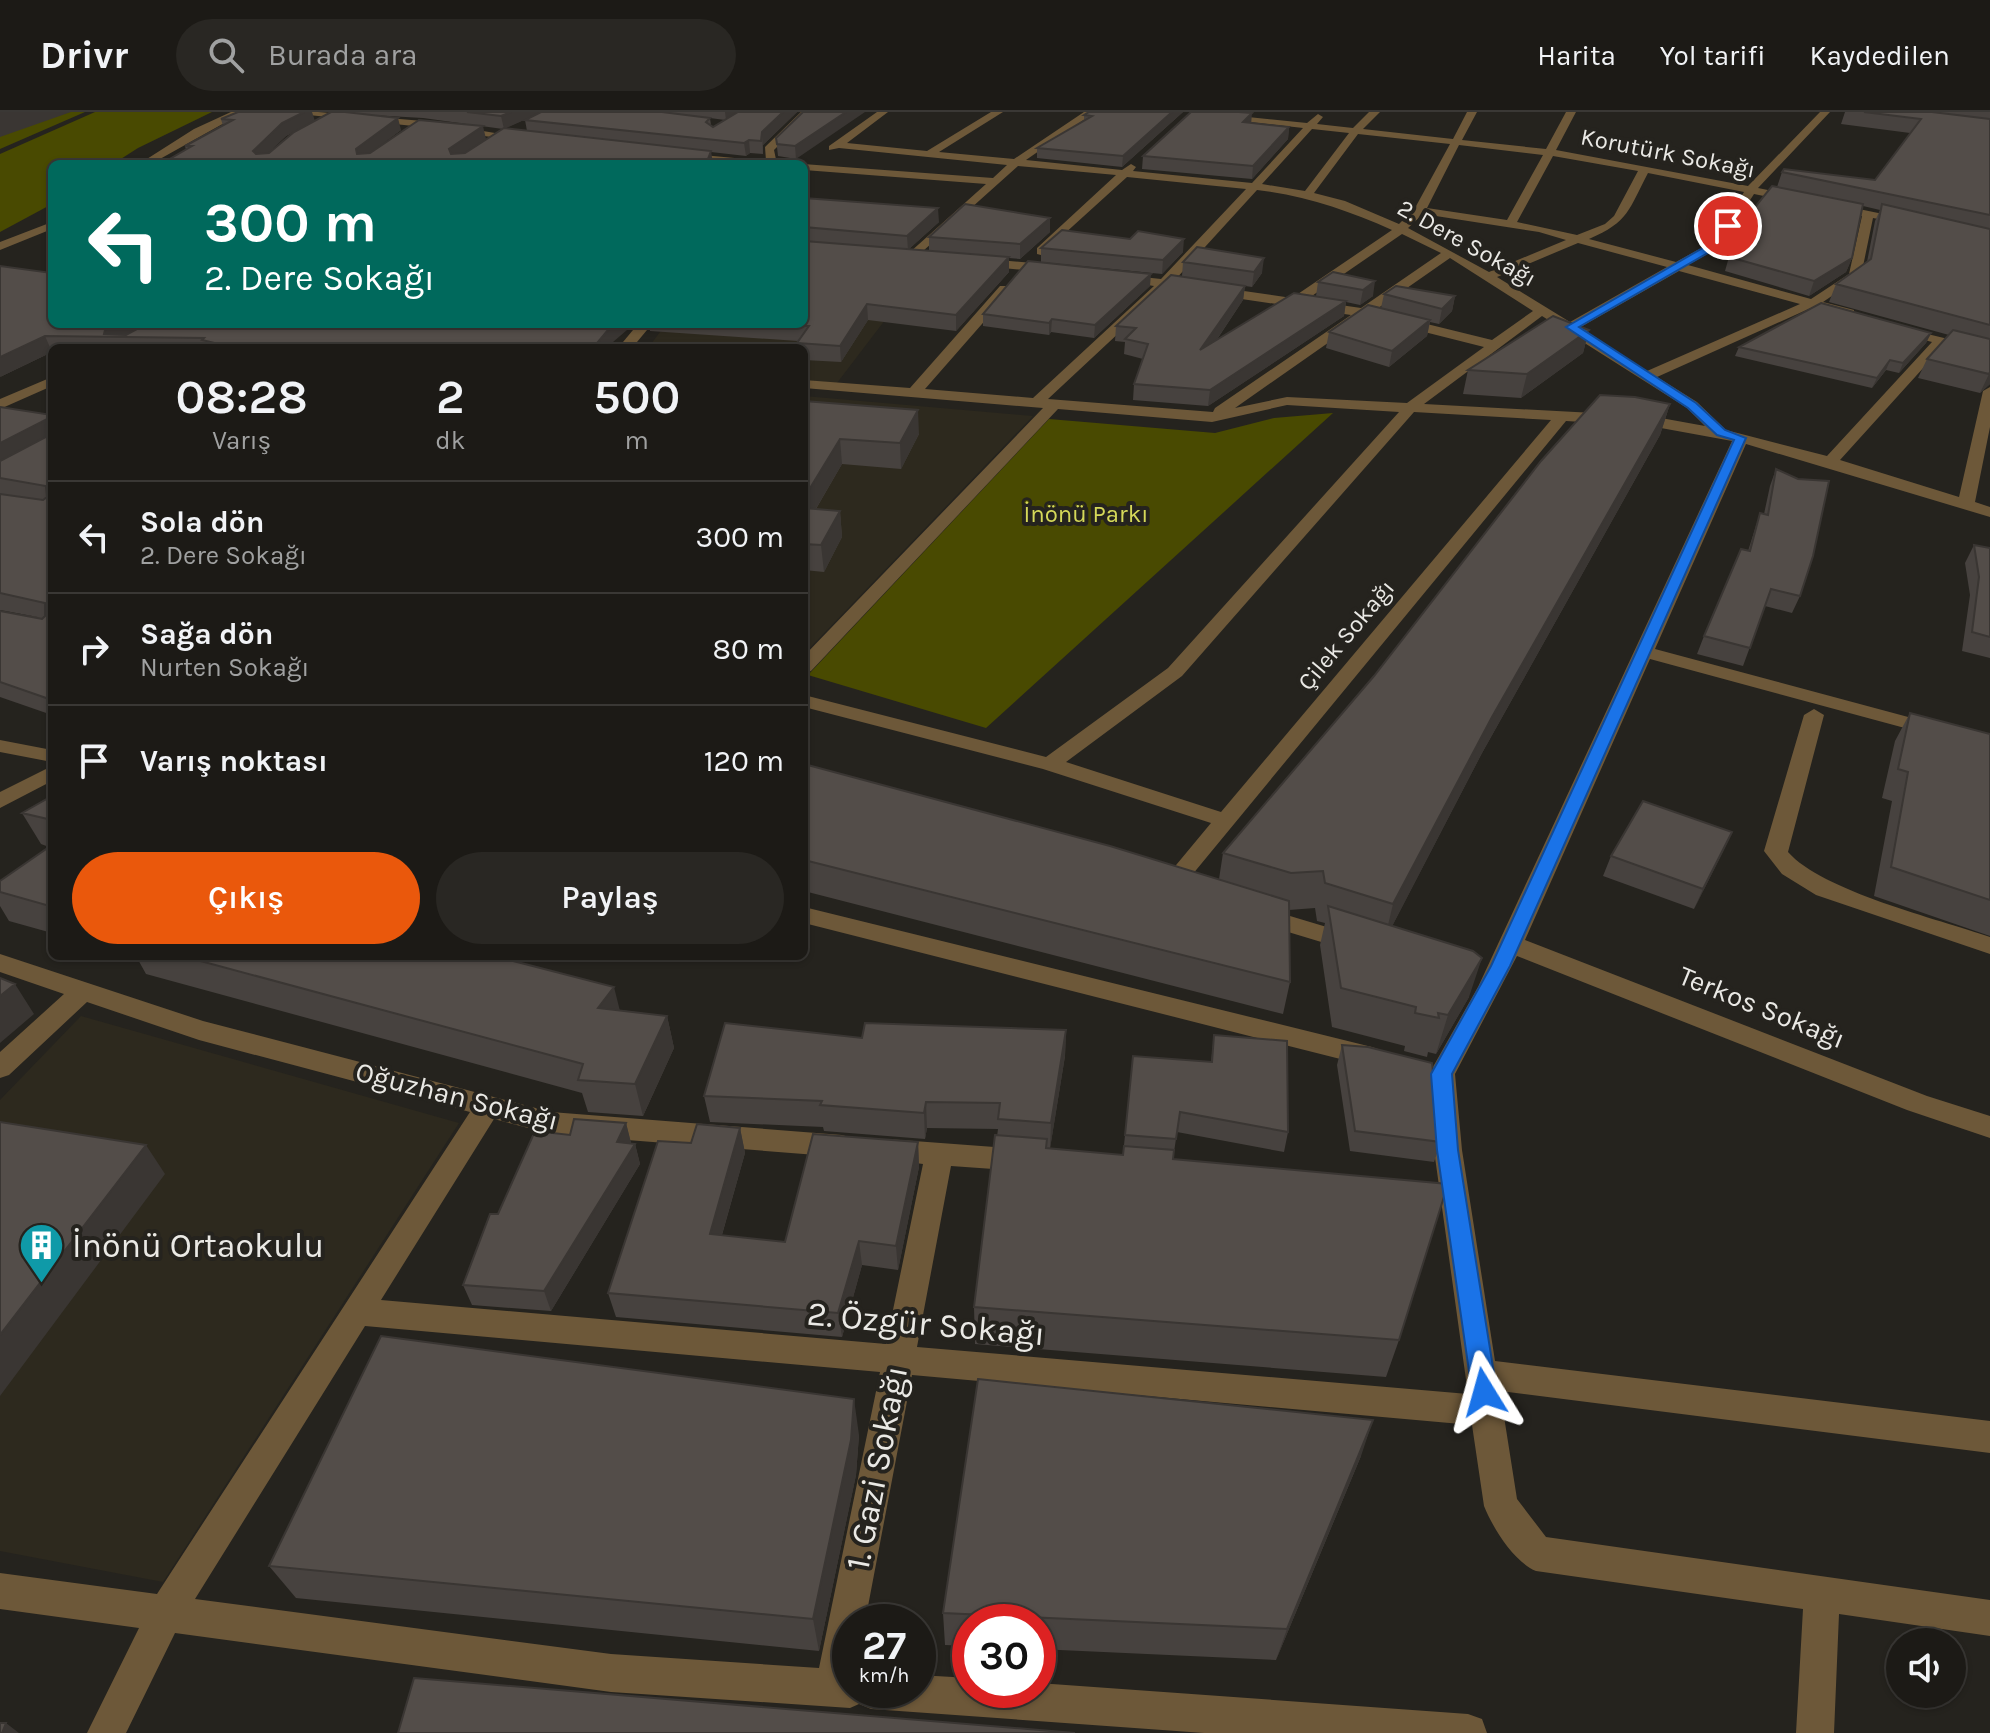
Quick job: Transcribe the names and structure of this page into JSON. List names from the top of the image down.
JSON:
{
  "streets": {
    "street": [
      "Korutürk Sokağı",
      "2. Dere Sokağı",
      "Çilek Sokağı",
      "Terkos Sokağı",
      "Oğuzhan Sokağı",
      "2. Özgür Sokağı",
      "1. Gazi Sokağı"
    ]
  },
  "crossings": [
    ["Oğuzhan Sokağı", "1. Gazi Sokağı"],
    ["2. Özgür Sokağı", "1. Gazi Sokağı"]
  ],
  "parks": ["İnönü Parkı"],
  "places": {
    "building": ["İnönü Ortaokulu"]
  },
  "page": {
    "header": "Drivr",
    "search": "Burada ara",
    "nav": ["Harita", "Yol tarifi", "Kaydedilen"],
    "turn": ["300 m", "2. Dere Sokağı"],
    "eta": [
      "08:28",
      "Varış",
      "2",
      "dk",
      "500",
      "m"
    ],
    "list": [
      {
        "name": "Sola dön",
        "note": "2. Dere Sokağı",
        "value": "300 m"
      },
      {
        "name": "Sağa dön",
        "note": "Nurten Sokağı",
        "value": "80 m"
      },
      {
        "name": "Varış noktası",
        "value": "120 m"
      }
    ],
    "buttons": ["Çıkış", "Paylaş"],
    "speed": "27 km/h",
    "limit": "30"
  }
}
